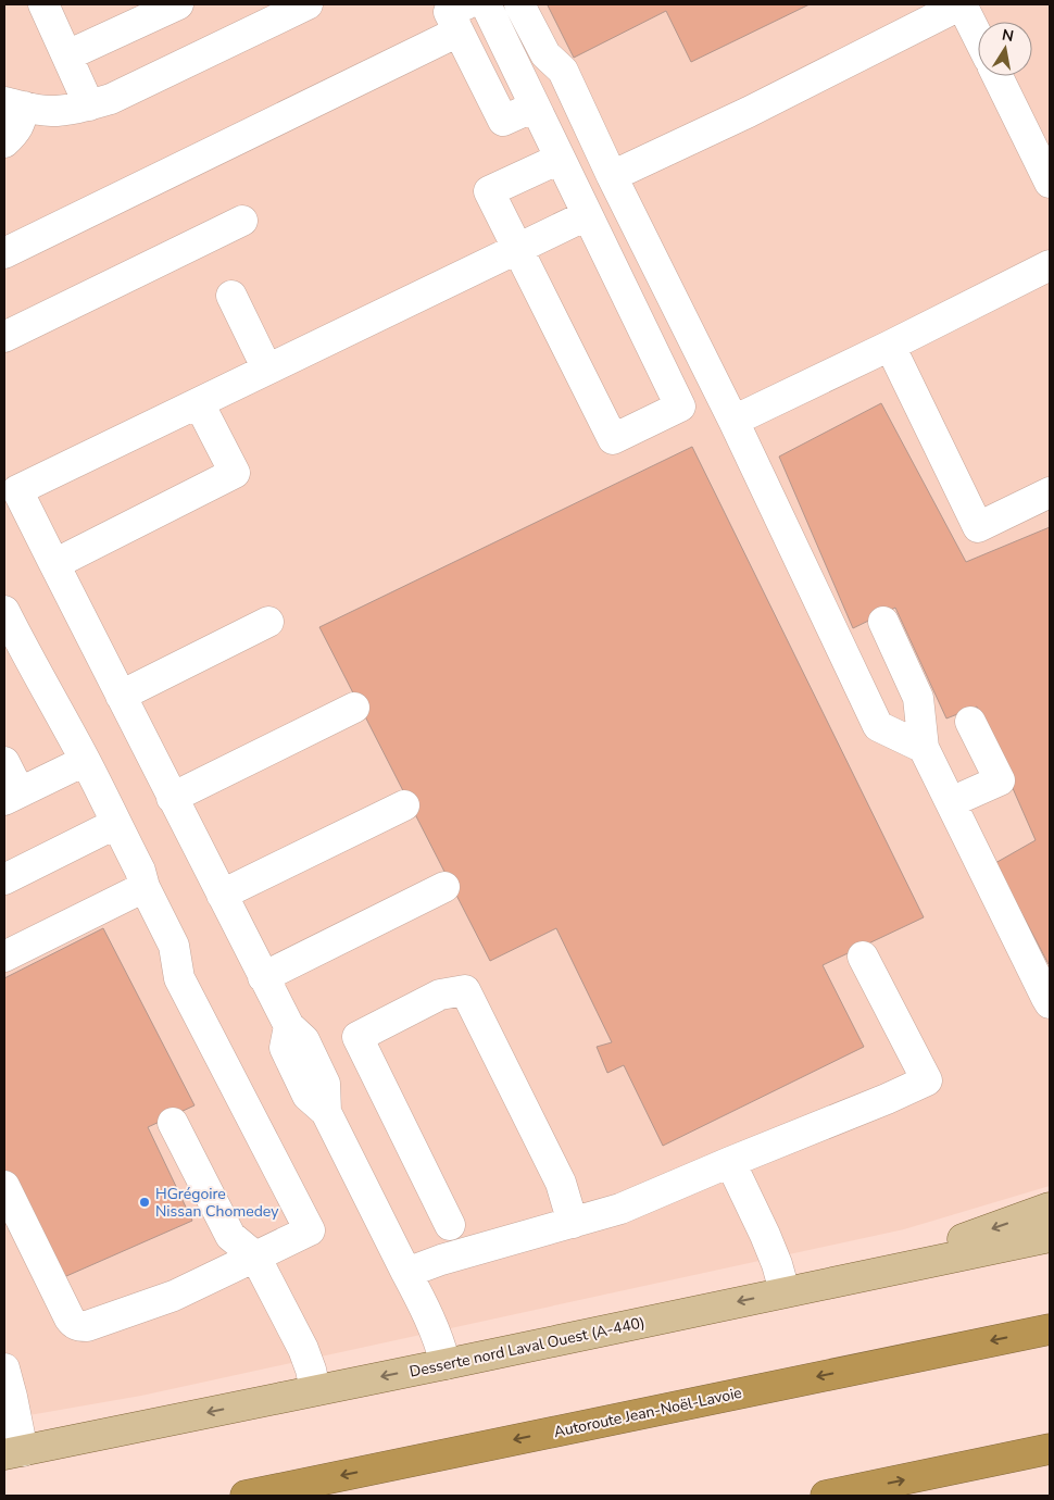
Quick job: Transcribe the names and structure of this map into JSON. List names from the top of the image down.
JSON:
{
  "streets": {
    "highway": ["Autoroute Jean-Noël-Lavoie"],
    "main road": ["Desserte nord Laval Ouest (A-440)"]
  },
  "one_way": ["Desserte nord Laval Ouest (A-440)", "Autoroute Jean-Noël-Lavoie"],
  "places": ["HGrégoire Nissan Chomedey"],
  "north": "top"
}
